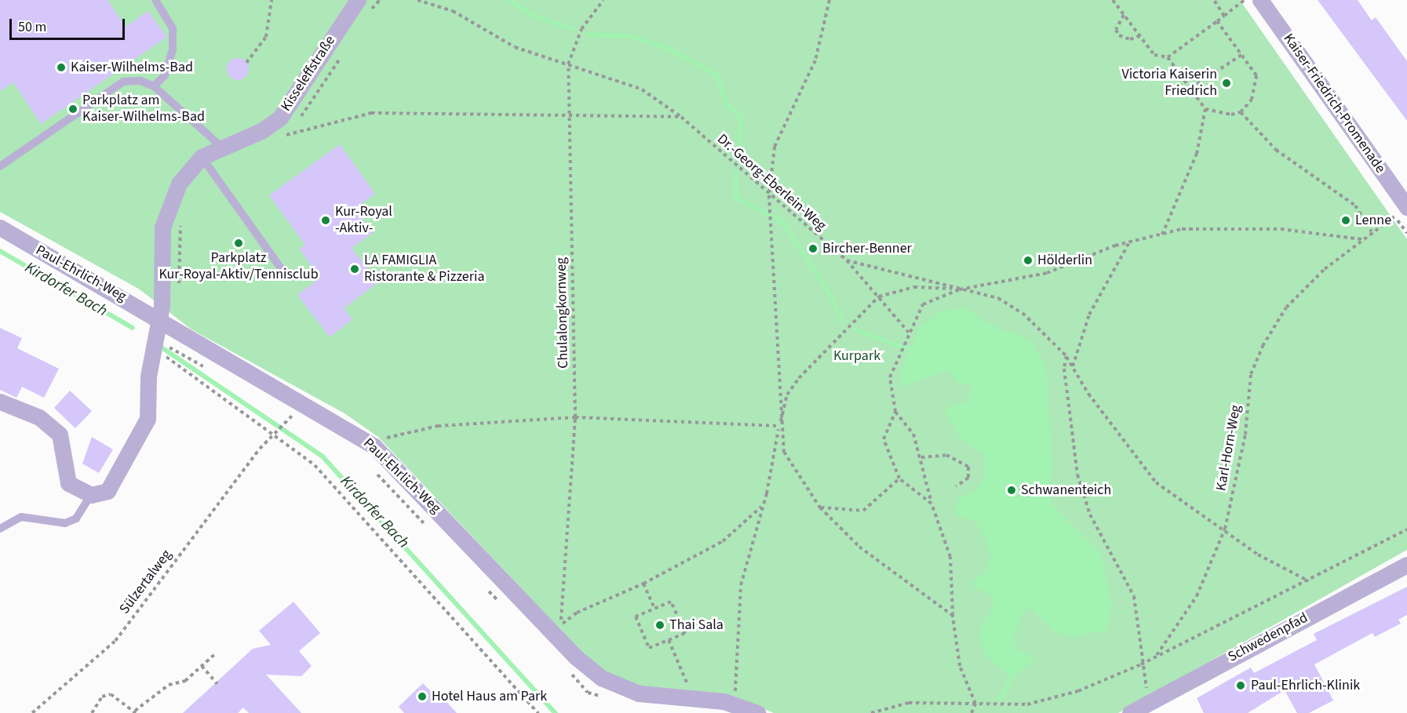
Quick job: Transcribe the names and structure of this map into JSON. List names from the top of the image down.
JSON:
{
  "streets": {
    "street": [
      "Kisseleffstraße",
      "Kaiser-Friedrich-Promenade",
      "Paul-Ehrlich-Weg",
      "Schwedenpfad"
    ],
    "path": [
      "Dr.-Georg-Eberlein-Weg",
      "Chulalongkornweg",
      "Karl-Horn-Weg",
      "Sülzertalweg"
    ]
  },
  "crossings": [
    ["Kisseleffstraße", "Paul-Ehrlich-Weg"],
    ["Dr.-Georg-Eberlein-Weg", "Chulalongkornweg"],
    ["Paul-Ehrlich-Weg", "Chulalongkornweg"]
  ],
  "water": ["Kirdorfer Bach"],
  "parks": ["Kurpark"],
  "places": [
    "Kaiser-Wilhelms-Bad",
    "Victoria Kaiserin Friedrich",
    "Parkplatz am Kaiser-Wilhelms-Bad",
    "Kur-Royal -Aktiv-",
    "Lenne",
    "Parkplatz Kur-Royal-Aktiv/Tennisclub",
    "Bircher-Benner",
    "Hölderlin",
    "LA FAMIGLIA Ristorante & Pizzeria",
    "Schwanenteich",
    "Thai Sala",
    "Paul-Ehrlich-Klinik",
    "Hotel Haus am Park"
  ],
  "scale_bar": "50 m"
}
